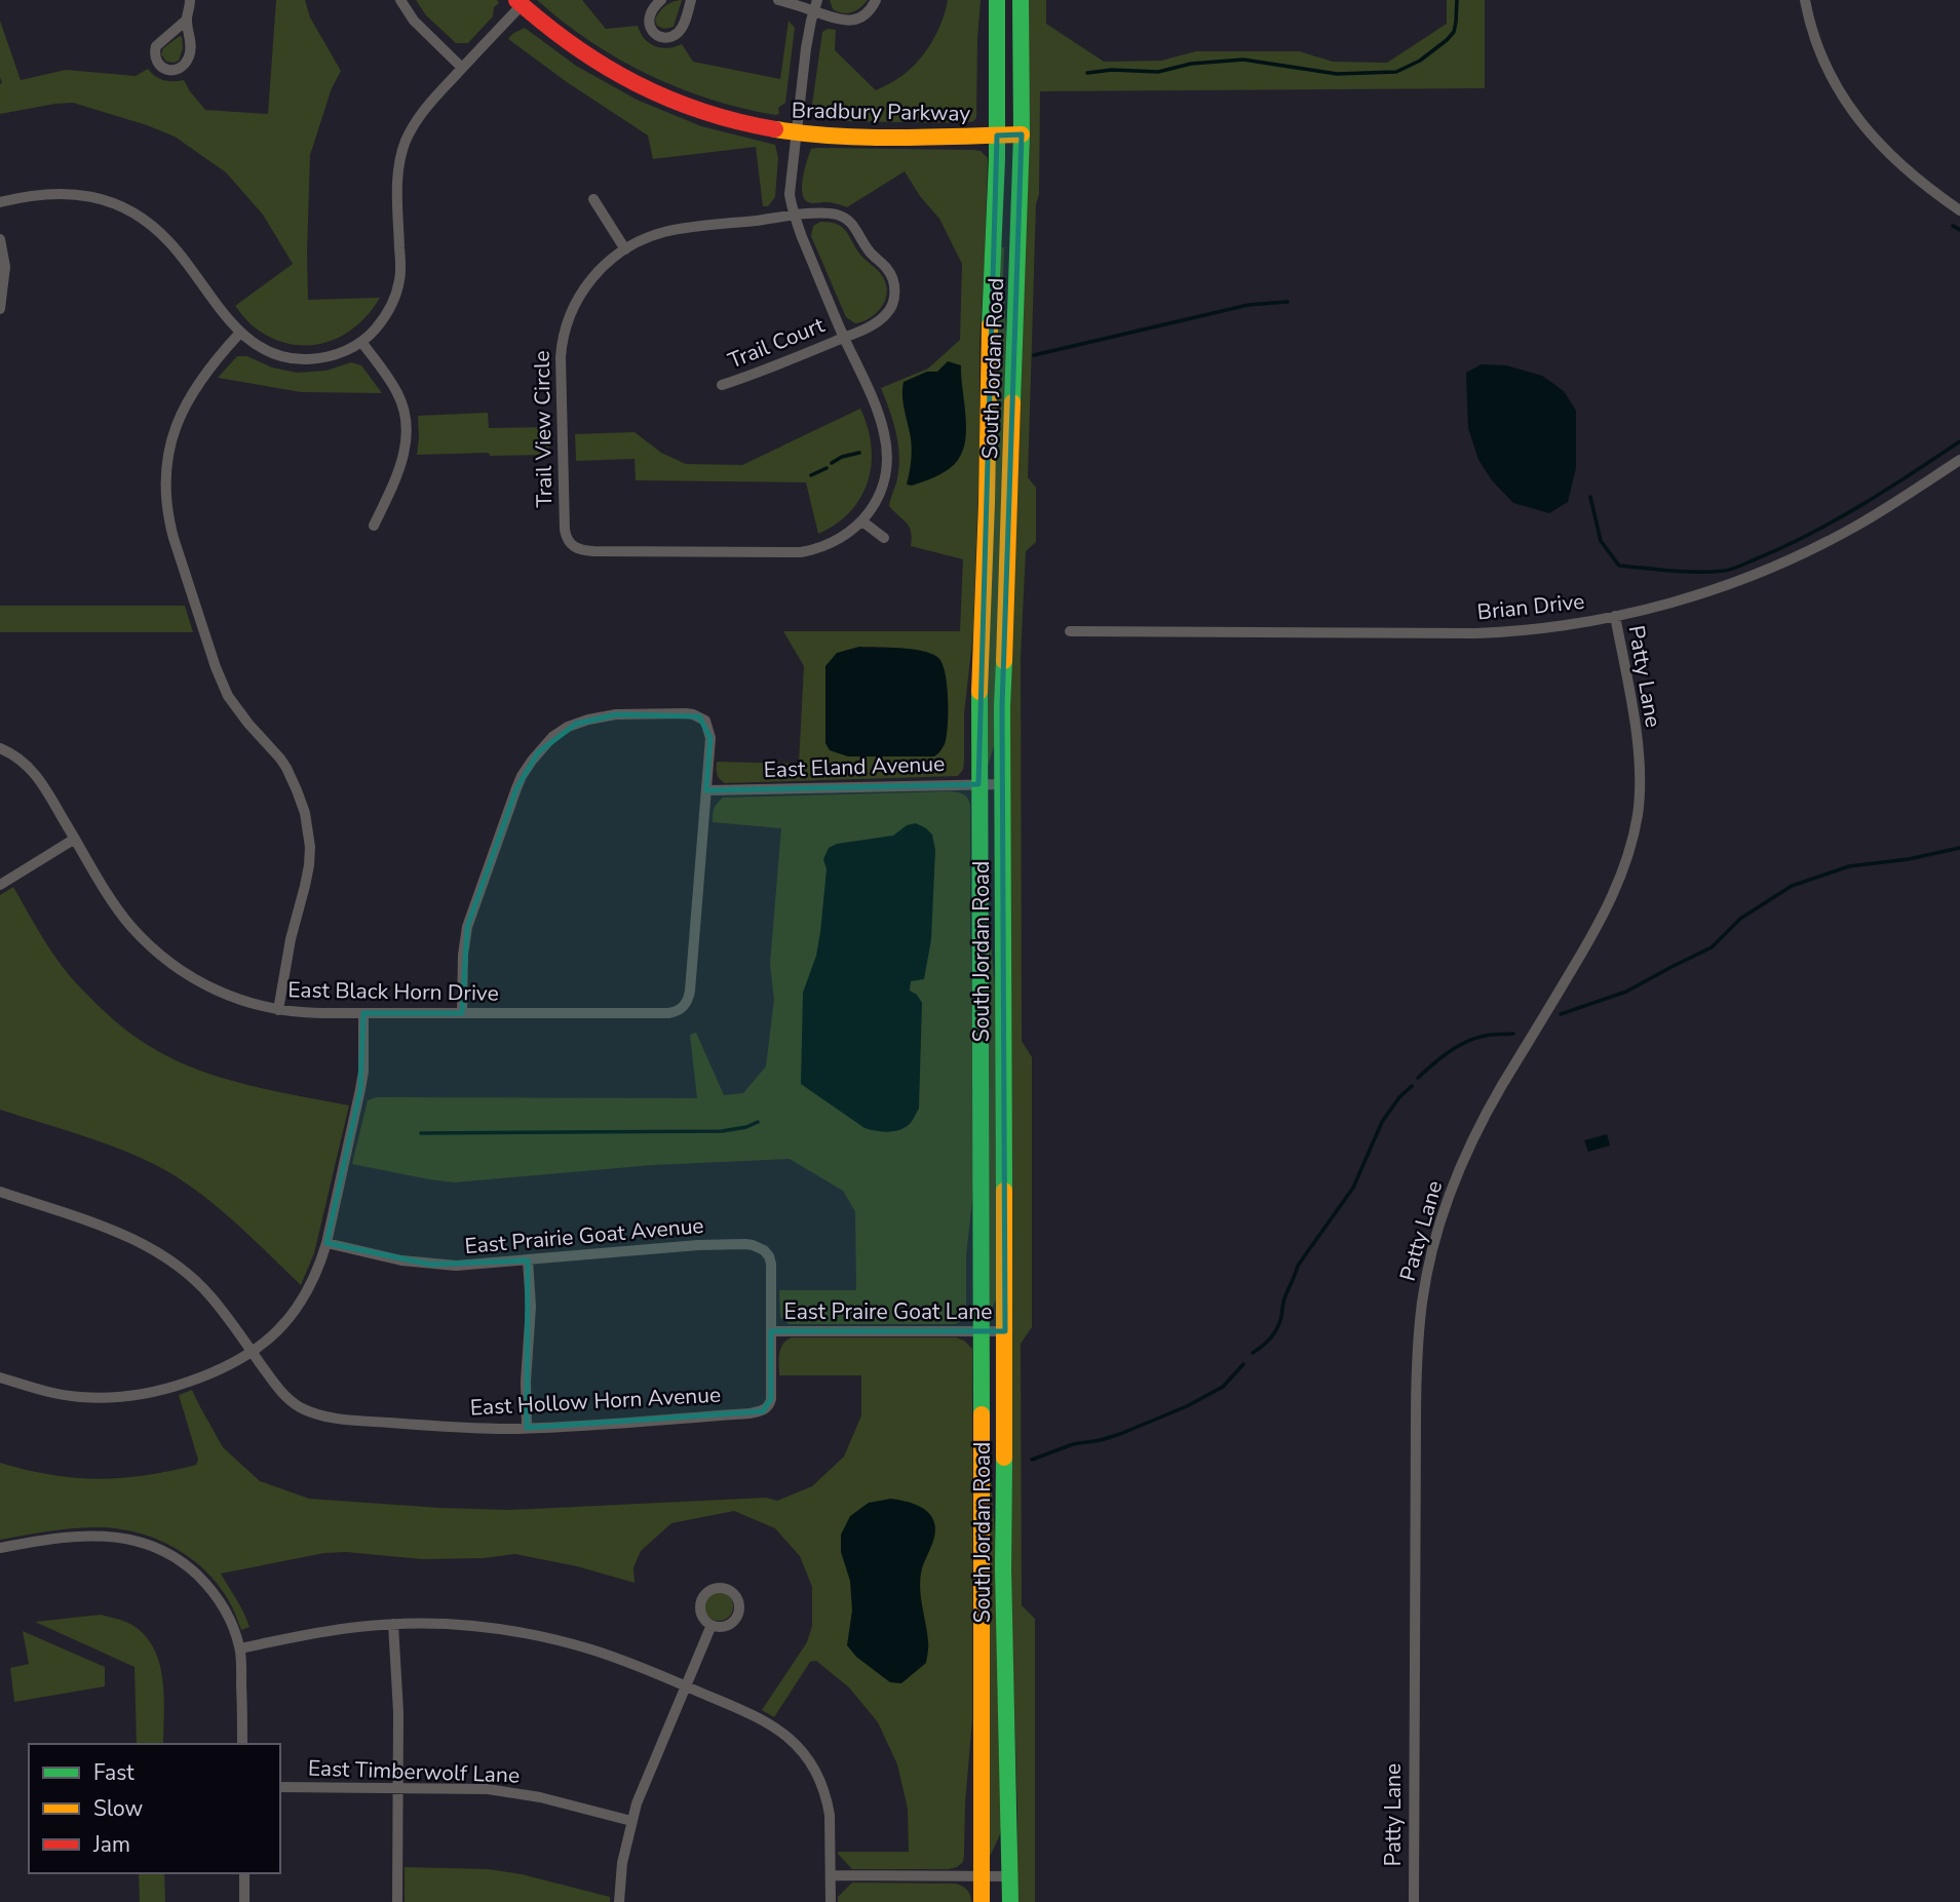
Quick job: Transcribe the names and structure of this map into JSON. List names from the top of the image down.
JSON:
{
  "streets": {
    "main road": ["Bradbury Parkway", "South Jordan Road"],
    "street": [
      "Trail Court",
      "Trail View Circle",
      "Brian Drive",
      "Patty Lane",
      "East Eland Avenue",
      "East Black Horn Drive",
      "East Prairie Goat Avenue",
      "East Praire Goat Lane",
      "East Hollow Horn Avenue",
      "East Timberwolf Lane"
    ]
  },
  "crossings": [
    ["Bradbury Parkway", "South Jordan Road"],
    ["Bradbury Parkway", "Trail View Circle"],
    ["Trail Court", "Trail View Circle"],
    ["South Jordan Road", "East Eland Avenue"],
    ["South Jordan Road", "East Praire Goat Lane"],
    ["Brian Drive", "Patty Lane"],
    ["East Eland Avenue", "East Black Horn Drive"],
    ["East Praire Goat Lane", "East Hollow Horn Avenue"]
  ],
  "legend": ["Fast", "Slow", "Jam"]
}
